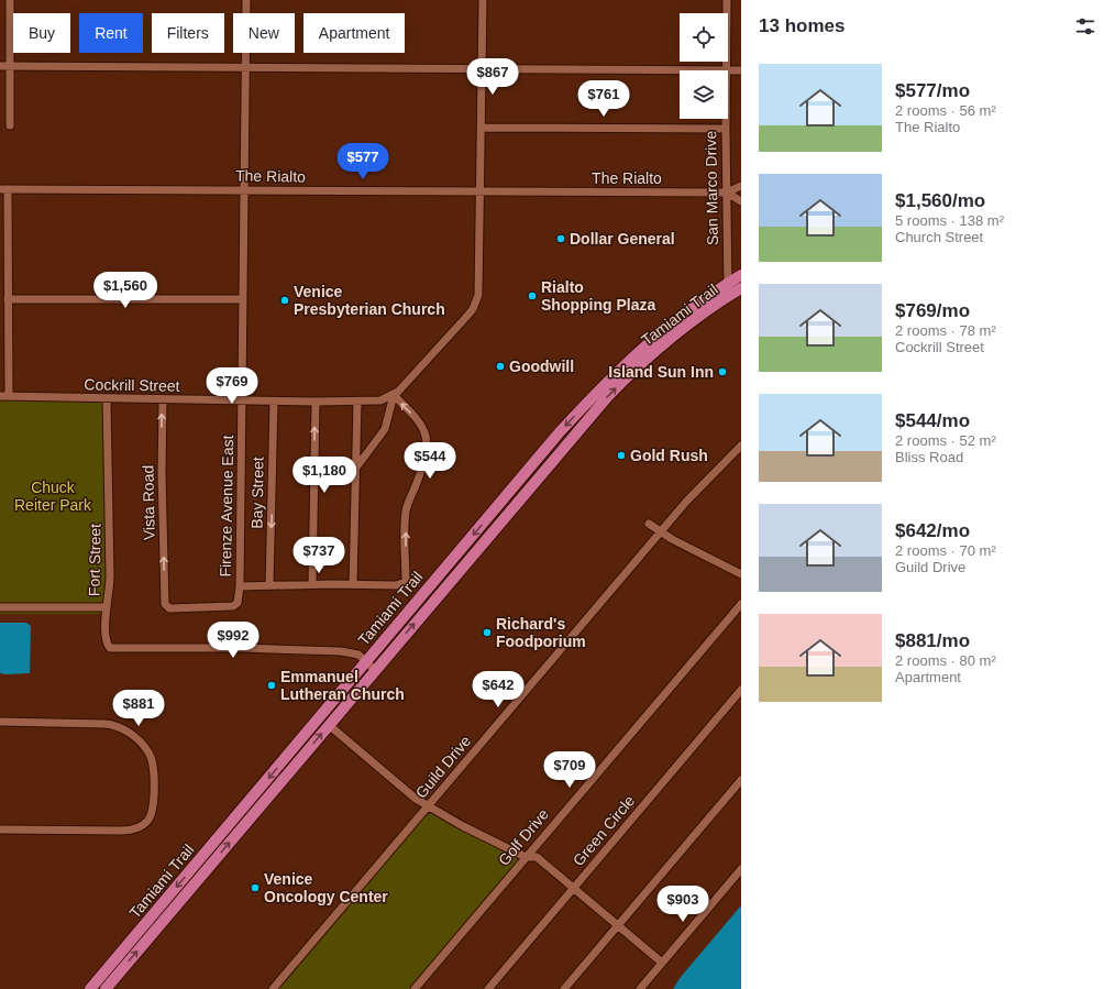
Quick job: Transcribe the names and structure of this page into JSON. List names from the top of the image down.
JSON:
{
  "streets": {
    "main road": ["Tamiami Trail"],
    "street": [
      "The Rialto",
      "San Marco Drive",
      "Cockrill Street",
      "Bay Street",
      "Vista Road",
      "Firenze Avenue East",
      "Fort Street",
      "Guild Drive",
      "Green Circle",
      "Golf Drive"
    ]
  },
  "crossings": [
    ["The Rialto", "San Marco Drive"],
    ["The Rialto", "Firenze Avenue East"],
    ["San Marco Drive", "Tamiami Trail"],
    ["Tamiami Trail", "Fort Street"],
    ["Cockrill Street", "Bay Street"],
    ["Cockrill Street", "Vista Road"],
    ["Cockrill Street", "Firenze Avenue East"],
    ["Cockrill Street", "Fort Street"],
    ["Vista Road", "Firenze Avenue East"]
  ],
  "one_way": ["Vista Road"],
  "parks": ["Chuck Reiter Park"],
  "places": [
    "Dollar General",
    "Rialto Shopping Plaza",
    "Venice Presbyterian Church",
    "Goodwill",
    "Island Sun Inn",
    "Gold Rush",
    "Richard's Foodporium",
    "Emmanuel Lutheran Church",
    "Venice Oncology Center"
  ],
  "page": {
    "heading": "13 homes",
    "chip": [
      "Buy",
      "Rent",
      "Filters",
      "New",
      "Apartment"
    ],
    "list": [
      {
        "name": "$577/mo",
        "note": "2 rooms · 56 m² · The Rialto"
      },
      {
        "name": "$1,560/mo",
        "note": "5 rooms · 138 m² · Church Street"
      },
      {
        "name": "$769/mo",
        "note": "2 rooms · 78 m² · Cockrill Street"
      },
      {
        "name": "$544/mo",
        "note": "2 rooms · 52 m² · Bliss Road"
      },
      {
        "name": "$642/mo",
        "note": "2 rooms · 70 m² · Guild Drive"
      },
      {
        "name": "$881/mo",
        "note": "2 rooms · 80 m² · Apartment"
      }
    ],
    "price": [
      "$867",
      "$761",
      "$577",
      "$1,560",
      "$769",
      "$544",
      "$1,180",
      "$737",
      "$992",
      "$642",
      "$881",
      "$709",
      "$903"
    ]
  }
}
